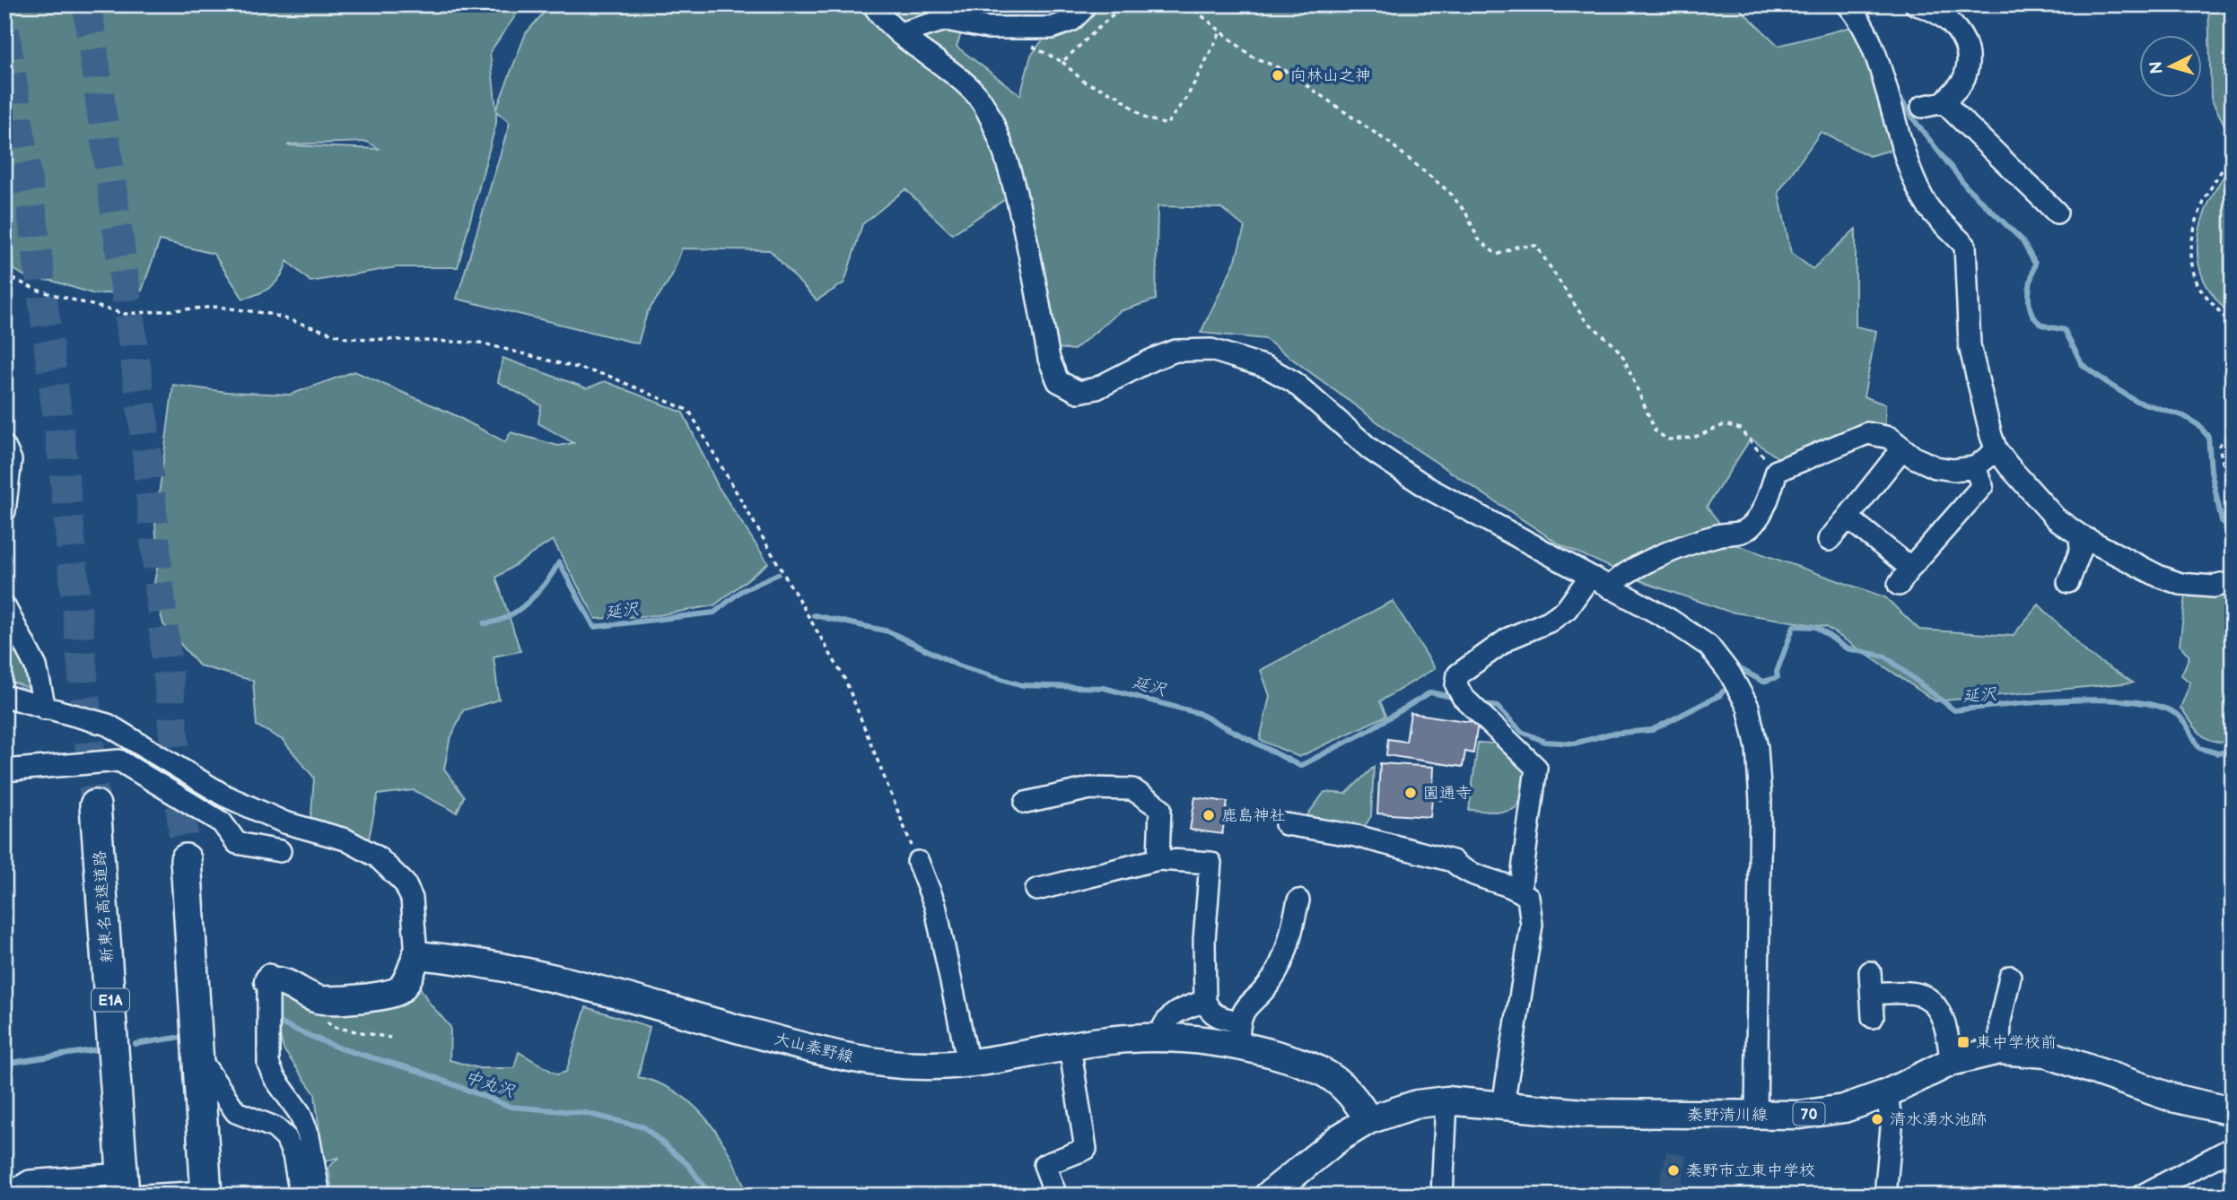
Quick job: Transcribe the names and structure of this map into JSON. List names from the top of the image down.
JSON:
{
  "streets": {
    "highway": ["新東名高速道路", "E1A"],
    "main road": ["大山秦野線", "70", "秦野清川線"]
  },
  "crossings": [
    ["大山秦野線", "秦野清川線"]
  ],
  "water": ["延沢", "中丸沢"],
  "places": {
    "other": [
      "向林山之神",
      "園通寺",
      "鹿島神社",
      "清水湧水池跡",
      "秦野市立東中学校"
    ],
    "transit": ["東中学校前"]
  },
  "north": "left"
}
